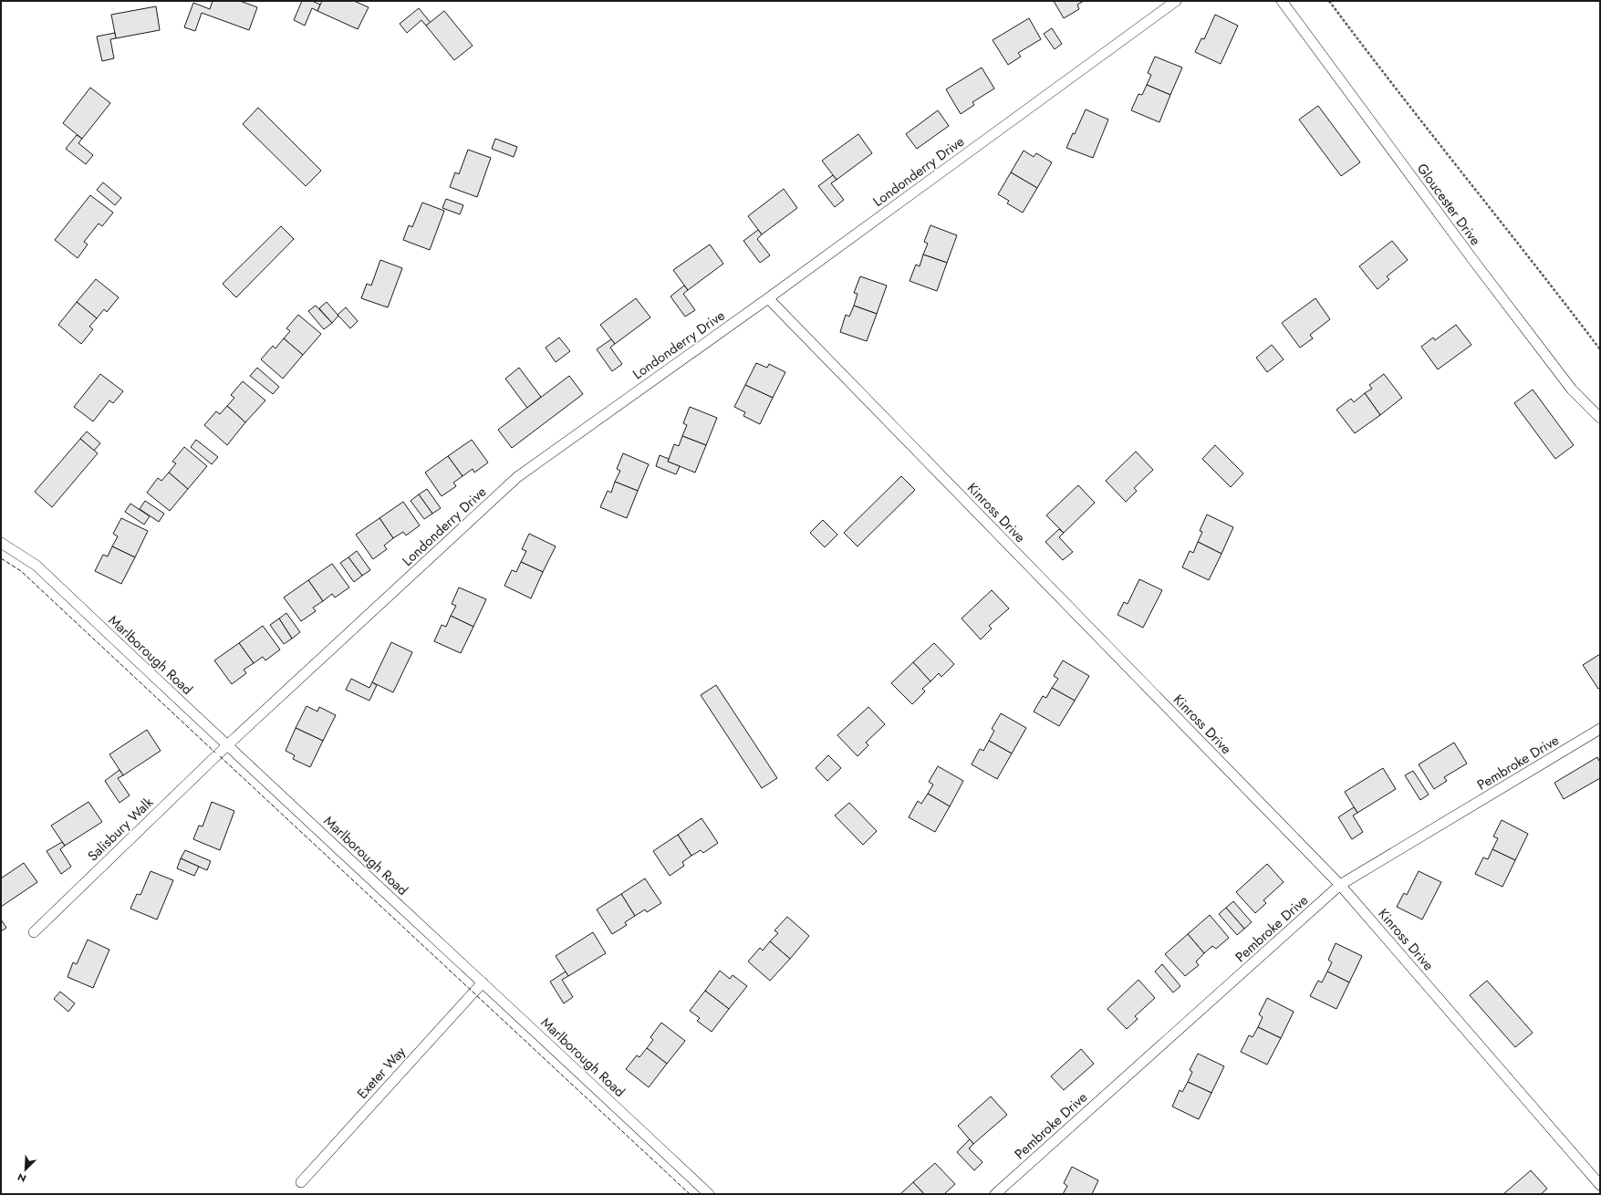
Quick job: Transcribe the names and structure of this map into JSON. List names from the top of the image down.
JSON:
{
  "streets": {
    "lane": [
      "Londonderry Drive",
      "Gloucester Drive",
      "Kinross Drive",
      "Marlborough Road",
      "Pembroke Drive",
      "Salisbury Walk",
      "Exeter Way"
    ]
  },
  "crossings": [
    ["Londonderry Drive", "Kinross Drive"],
    ["Londonderry Drive", "Marlborough Road"],
    ["Londonderry Drive", "Salisbury Walk"],
    ["Kinross Drive", "Pembroke Drive"],
    ["Marlborough Road", "Salisbury Walk"],
    ["Marlborough Road", "Exeter Way"]
  ],
  "north": "bottom left"
}
